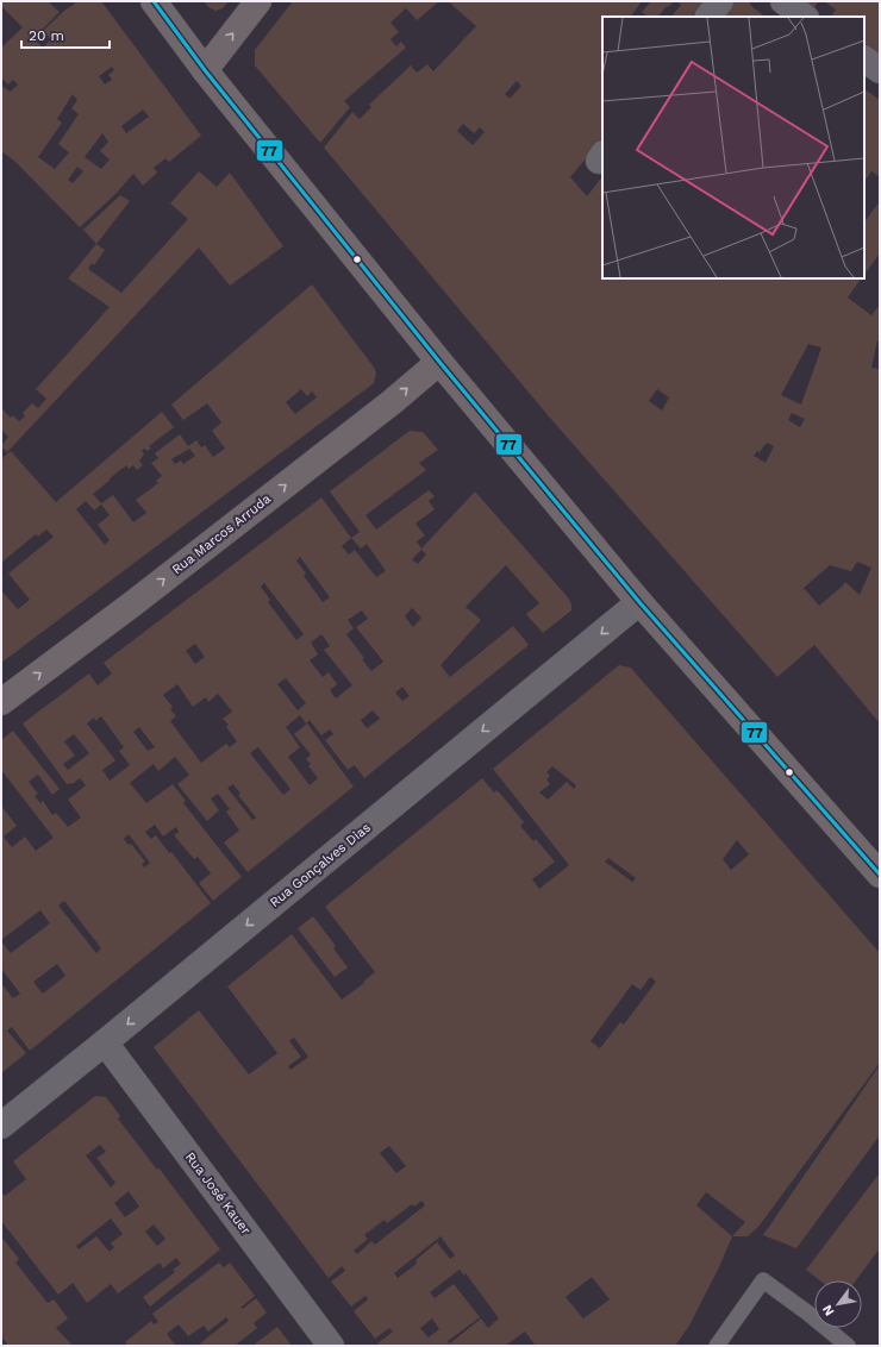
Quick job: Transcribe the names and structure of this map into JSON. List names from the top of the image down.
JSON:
{
  "streets": {
    "main road": ["Rua Marcos Arruda"],
    "street": ["Rua Gonçalves Dias", "Rua José Kauer"]
  },
  "crossings": [
    ["Rua Gonçalves Dias", "Rua José Kauer"]
  ],
  "one_way": ["Rua Marcos Arruda", "Rua Gonçalves Dias"],
  "lines": ["transit line 77"],
  "scale_bar": "20 m",
  "north": "bottom left"
}
